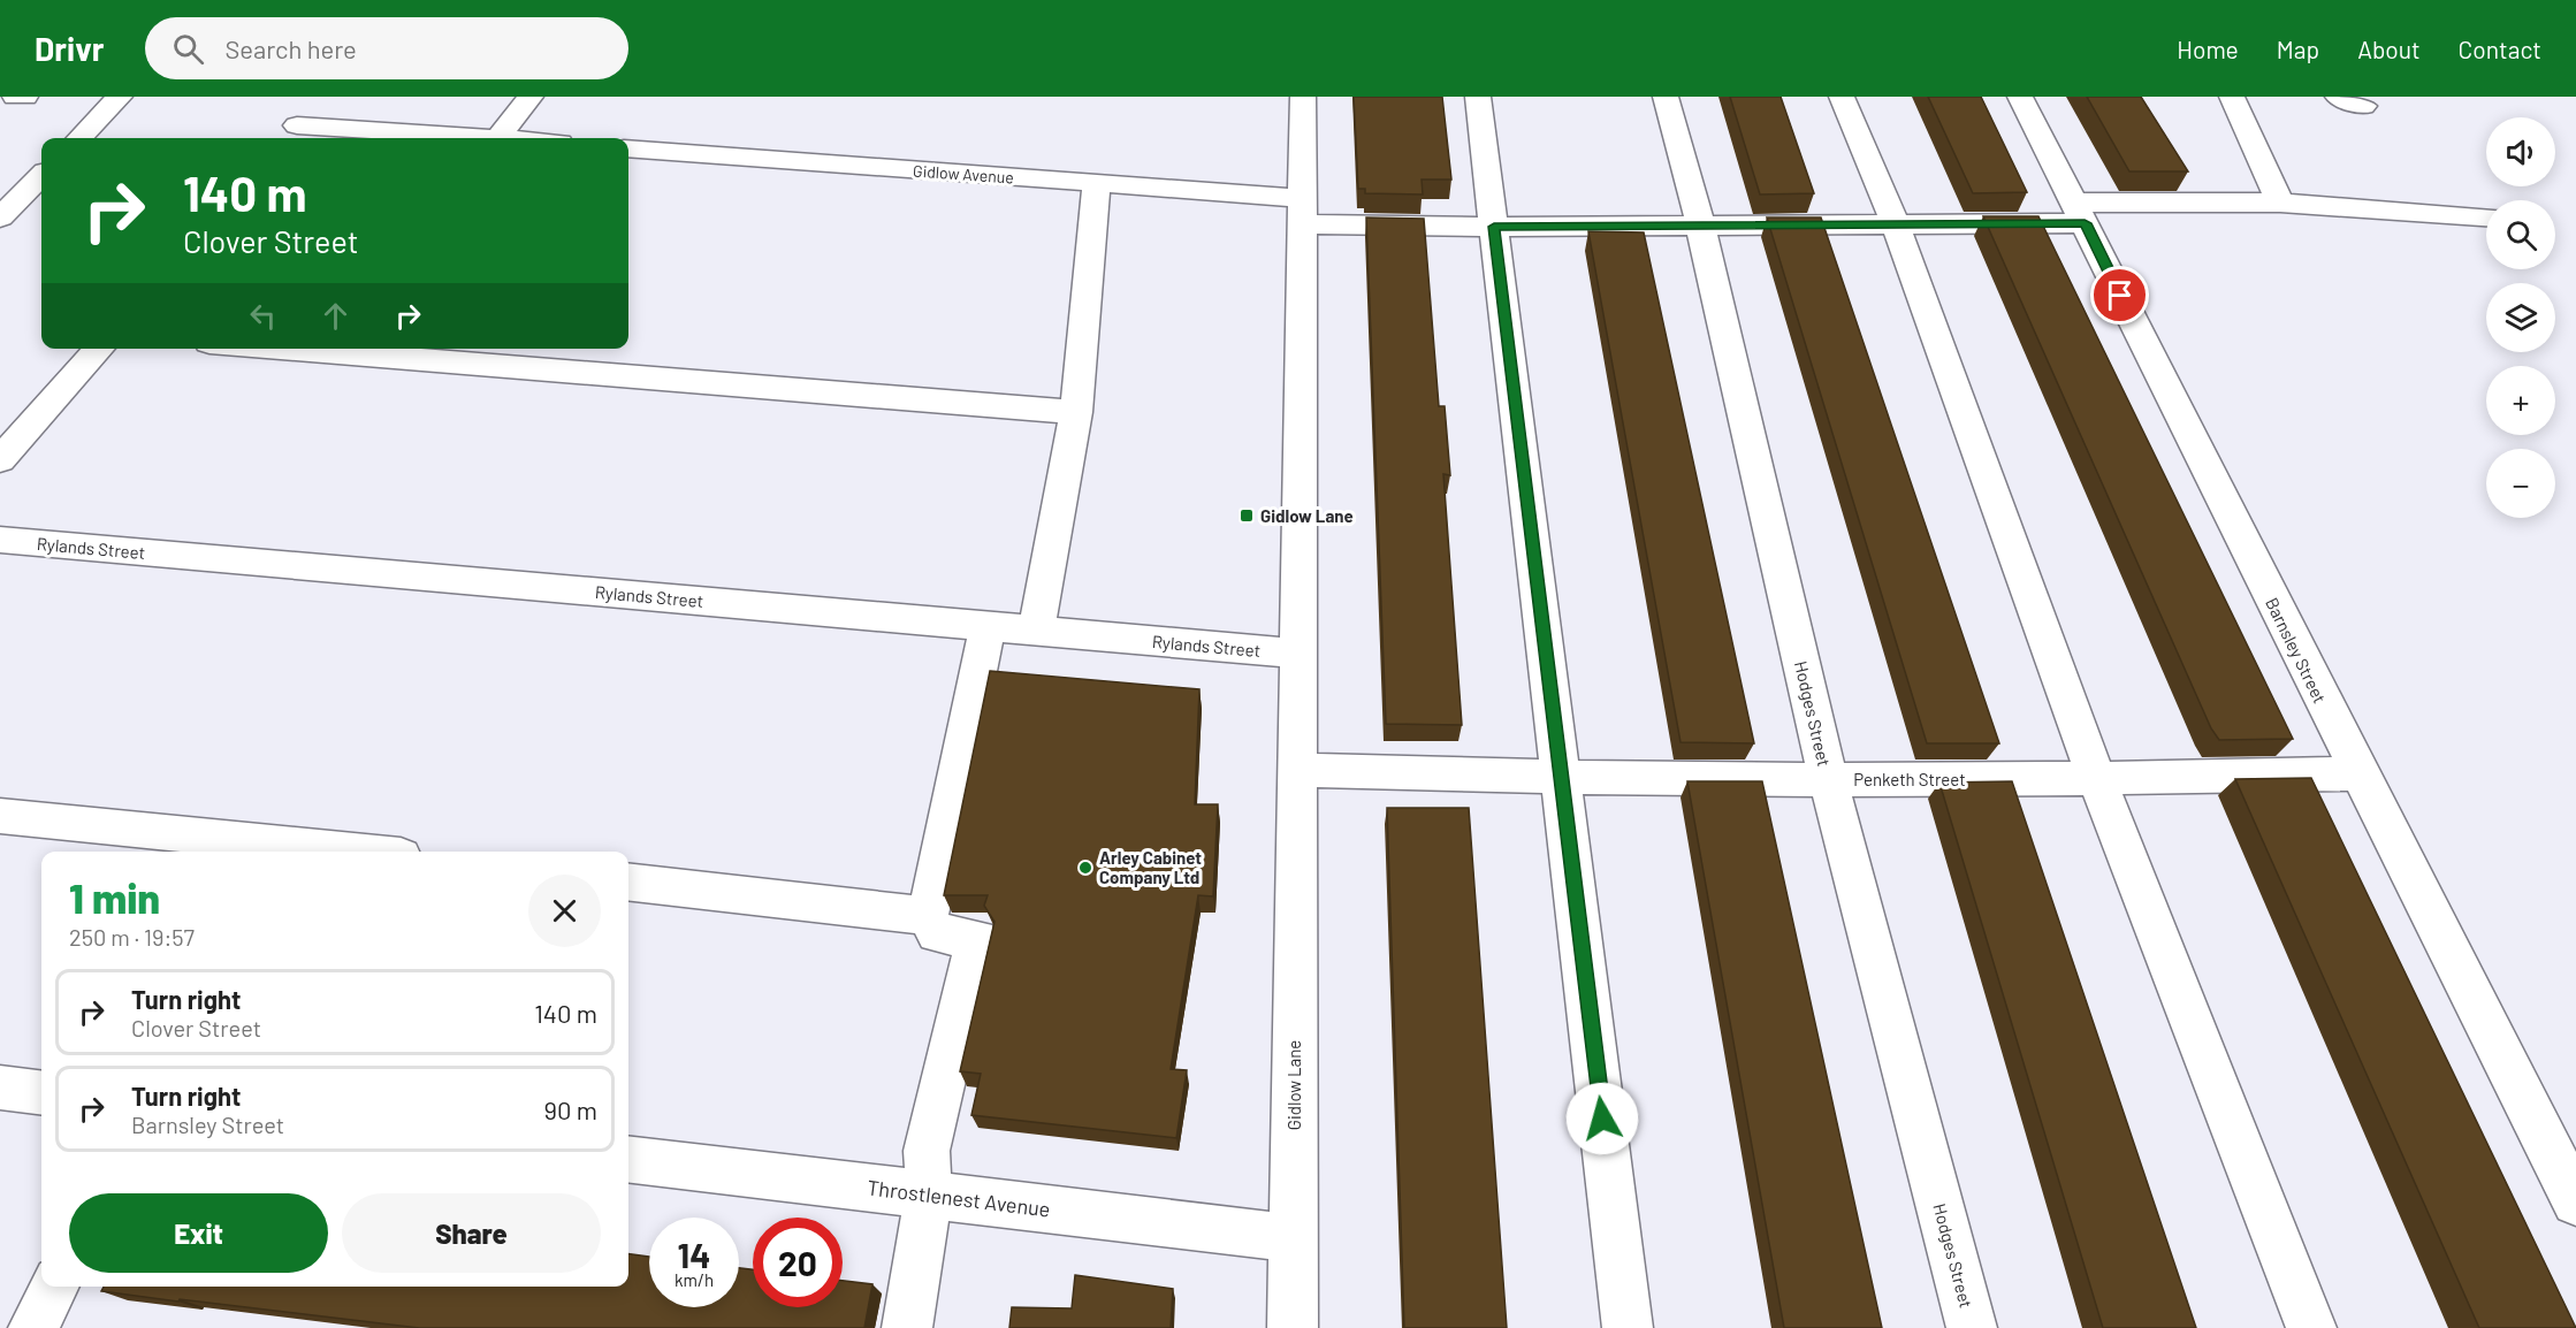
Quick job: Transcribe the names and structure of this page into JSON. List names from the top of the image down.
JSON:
{
  "streets": {
    "street": [
      "Gidlow Avenue",
      "Rylands Street",
      "Barnsley Street",
      "Hodges Street",
      "Penketh Street",
      "Gidlow Lane",
      "Throstlenest Avenue"
    ]
  },
  "crossings": [
    ["Gidlow Avenue", "Barnsley Street"],
    ["Gidlow Avenue", "Hodges Street"],
    ["Gidlow Avenue", "Gidlow Lane"],
    ["Rylands Street", "Gidlow Lane"],
    ["Barnsley Street", "Penketh Street"],
    ["Hodges Street", "Penketh Street"],
    ["Penketh Street", "Gidlow Lane"],
    ["Gidlow Lane", "Throstlenest Avenue"]
  ],
  "places": {
    "transit": ["Gidlow Lane"],
    "other": ["Arley Cabinet Company Ltd"]
  },
  "page": {
    "header": "Drivr",
    "search": "Search here",
    "nav": [
      "Home",
      "Map",
      "About",
      "Contact"
    ],
    "map_buttons": ["+", "−"],
    "turn": ["140 m", "Clover Street"],
    "heading": ["1 min", "250 m · 19:57"],
    "list": [
      {
        "name": "Turn right",
        "note": "Clover Street",
        "value": "140 m"
      },
      {
        "name": "Turn right",
        "note": "Barnsley Street",
        "value": "90 m"
      }
    ],
    "buttons": ["Exit", "Share"],
    "speed": "14 km/h",
    "limit": "20"
  }
}
